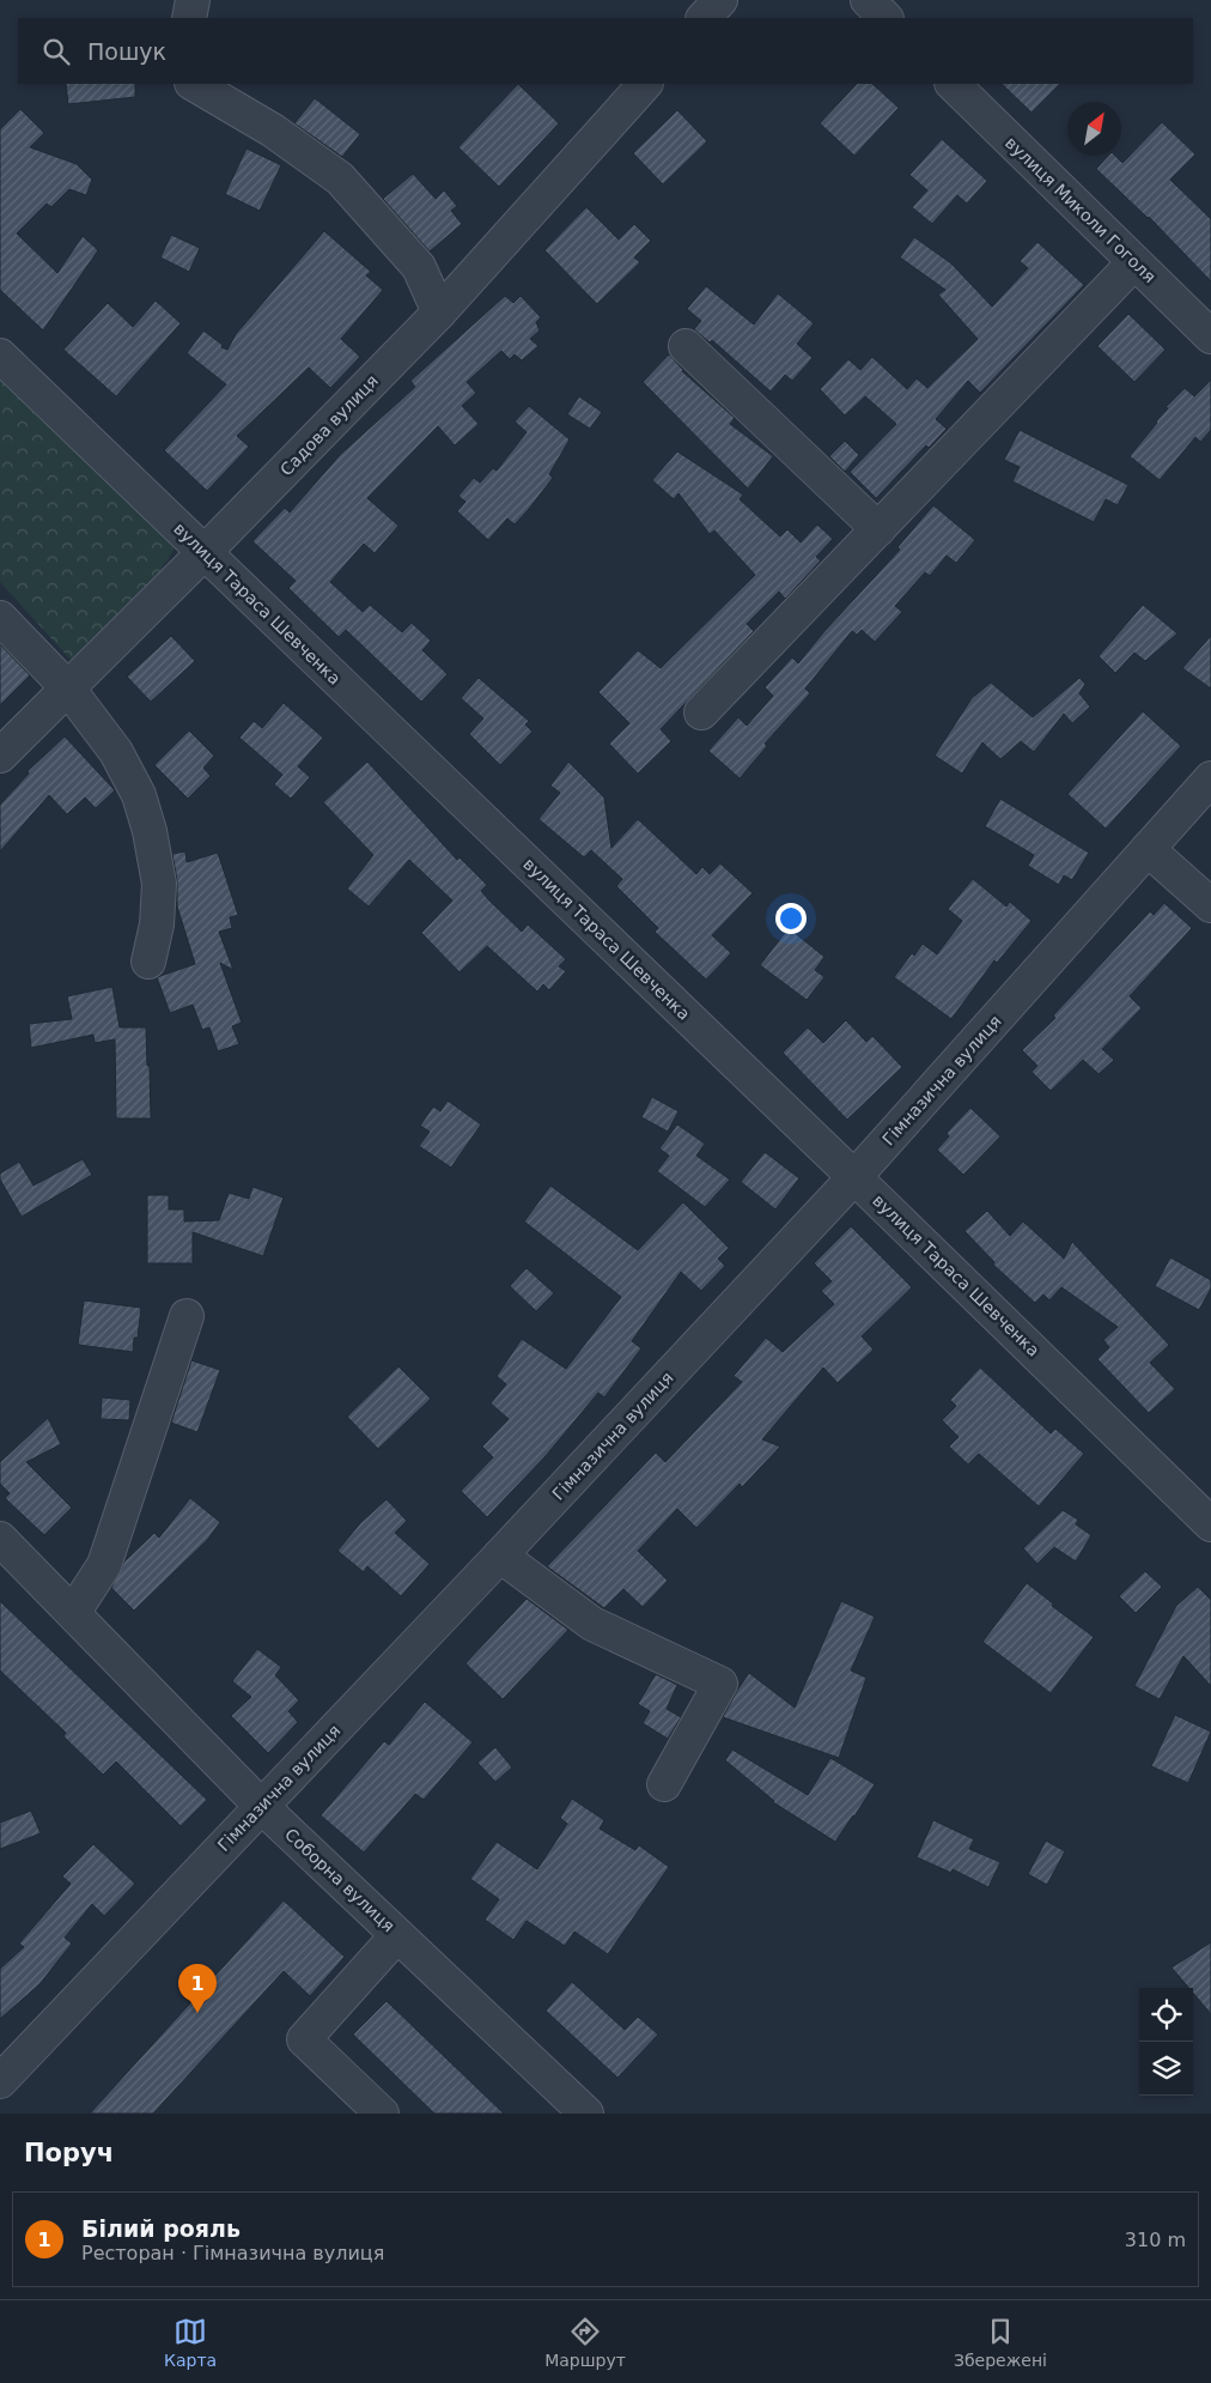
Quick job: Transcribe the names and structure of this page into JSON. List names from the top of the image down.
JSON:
{
  "streets": {
    "street": [
      "вулиця Миколи Гоголя",
      "Садова вулиця",
      "вулиця Тараса Шевченка",
      "Гімназична вулиця",
      "Соборна вулиця"
    ]
  },
  "crossings": [
    ["Садова вулиця", "вулиця Тараса Шевченка"],
    ["вулиця Тараса Шевченка", "Гімназична вулиця"],
    ["Гімназична вулиця", "Соборна вулиця"]
  ],
  "north": "top right",
  "page": {
    "search": "Пошук",
    "pins": "1",
    "heading": "Поруч",
    "list": [
      {
        "mark": "1",
        "name": "Білий рояль",
        "note": "Ресторан · Гімназична вулиця",
        "value": "310 m"
      }
    ],
    "nav": ["Карта", "Маршрут", "Збережені"]
  }
}
